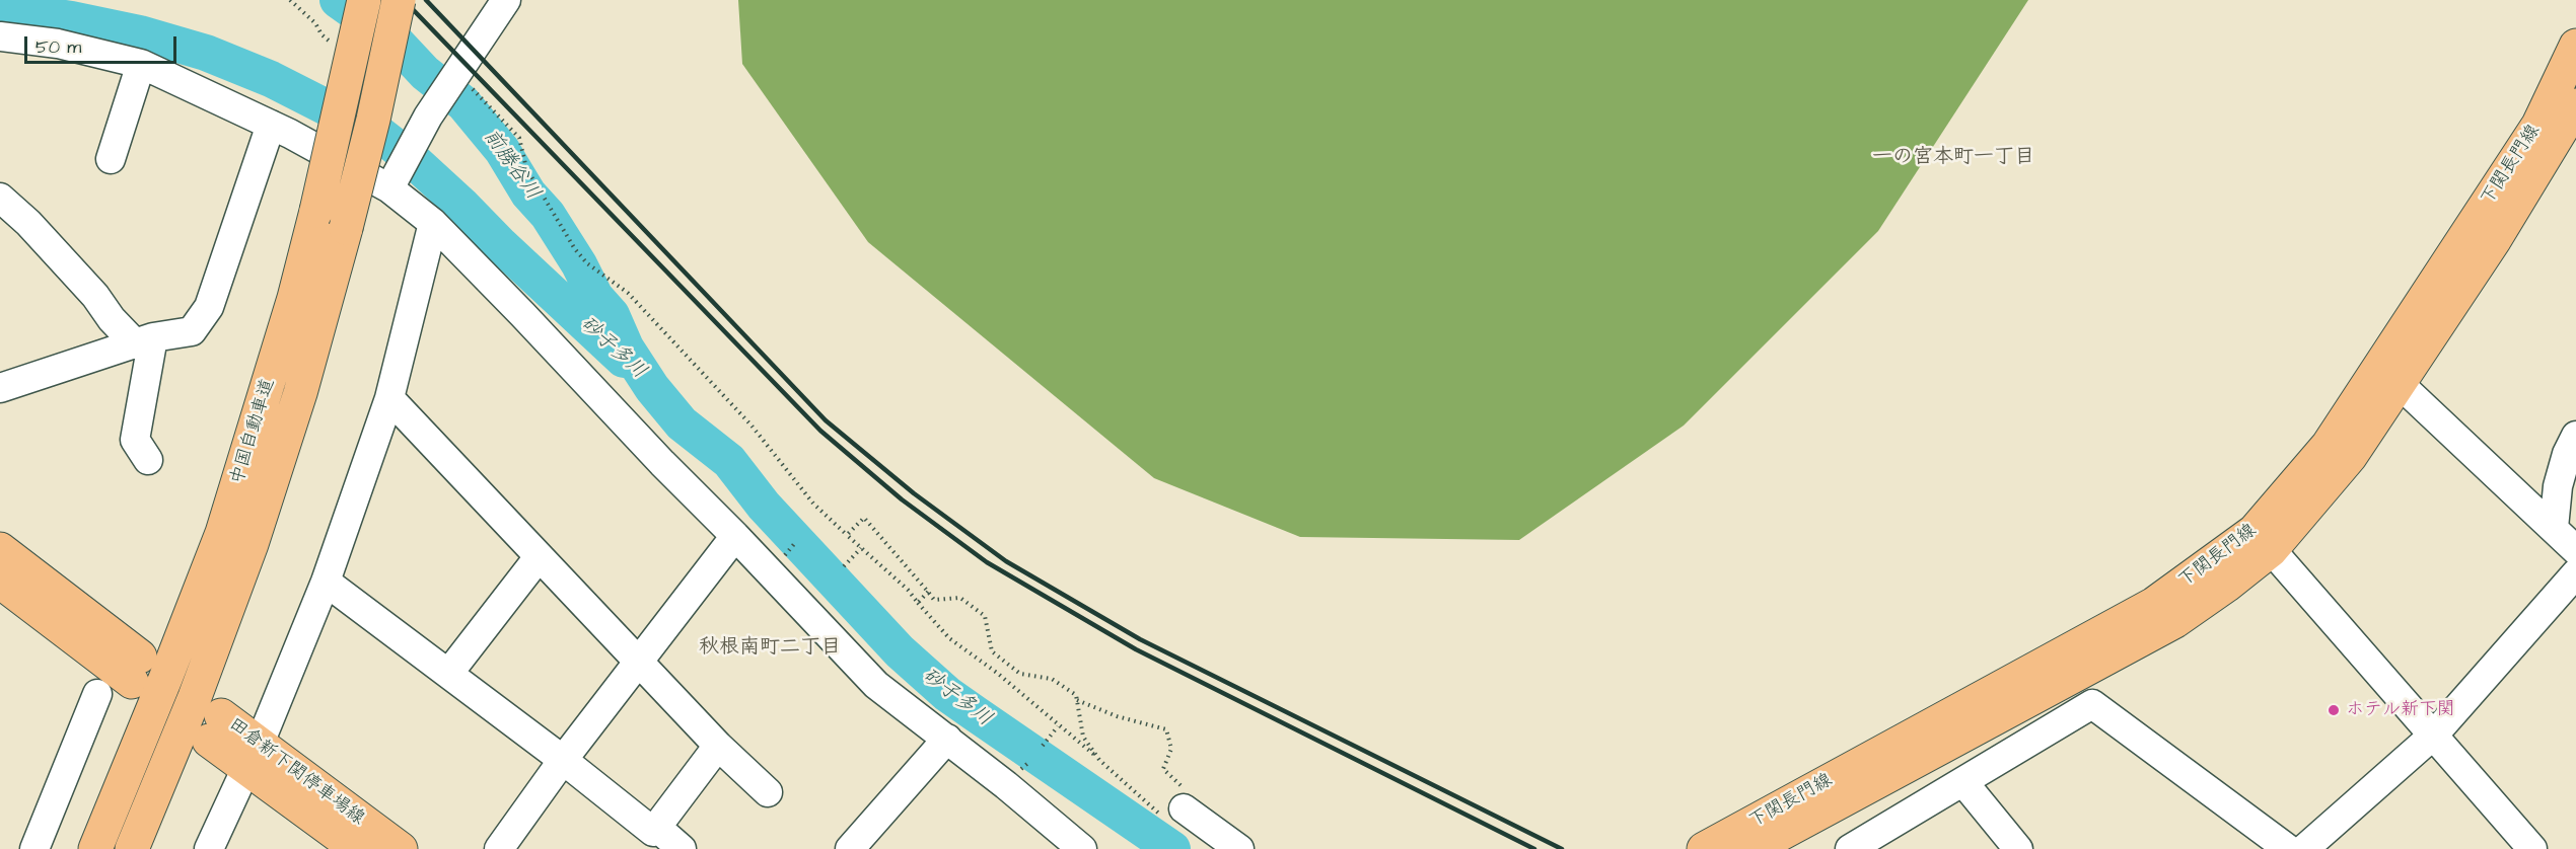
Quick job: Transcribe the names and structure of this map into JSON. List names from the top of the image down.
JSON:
{
  "streets": {
    "main road": ["下関長門線", "中国自動車道", "田倉新下関停車場線"]
  },
  "districts": ["一の宮本町一丁目", "秋根南町二丁目"],
  "water": ["前勝谷川", "砂子多川"],
  "places": ["ホテル新下関"],
  "scale_bar": "50 m"
}
